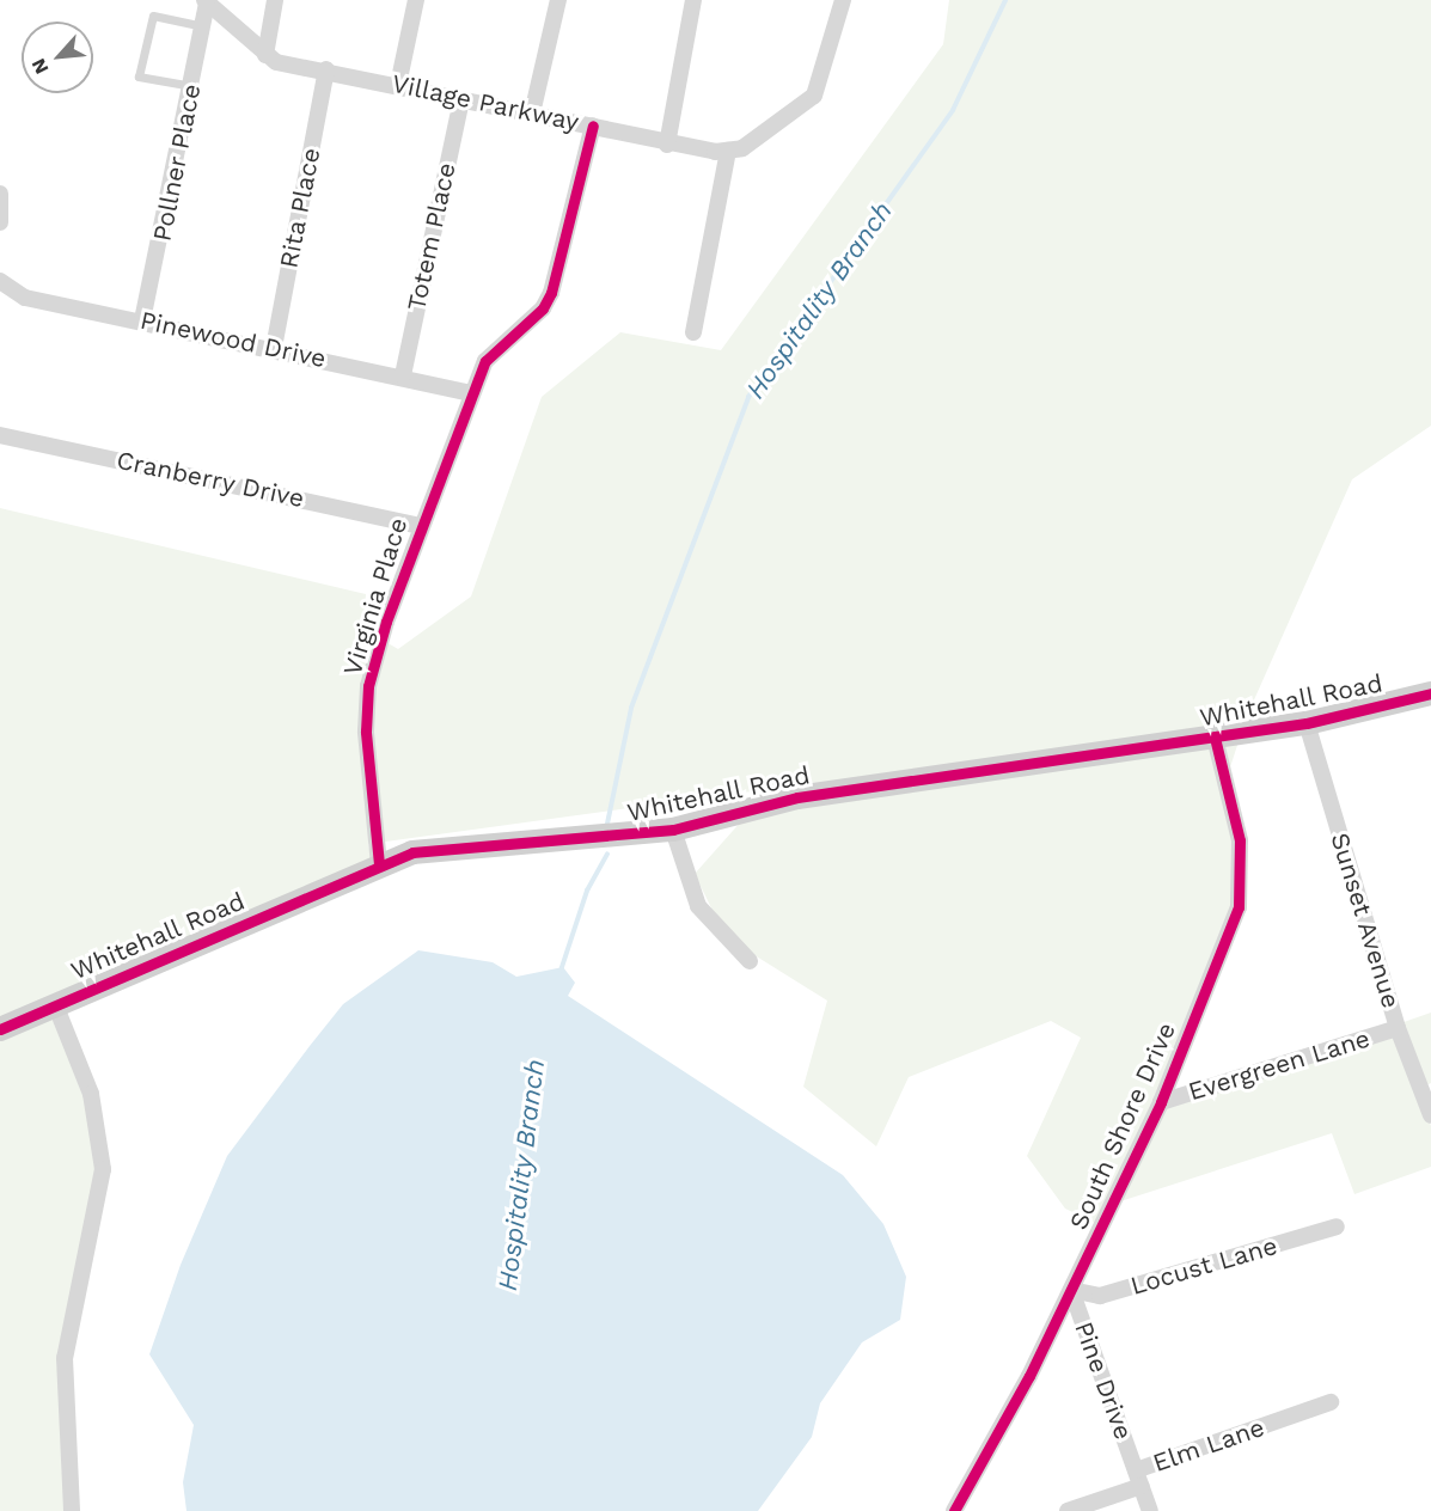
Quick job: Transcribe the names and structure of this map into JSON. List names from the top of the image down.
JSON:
{
  "streets": {
    "street": [
      "Village Parkway",
      "Pollner Place",
      "Rita Place",
      "Totem Place",
      "Pinewood Drive",
      "Cranberry Drive",
      "Virginia Place",
      "Whitehall Road",
      "Sunset Avenue",
      "Evergreen Lane",
      "South Shore Drive",
      "Locust Lane",
      "Pine Drive",
      "Elm Lane"
    ]
  },
  "crossings": [
    ["Village Parkway", "Pollner Place"],
    ["Village Parkway", "Rita Place"],
    ["Village Parkway", "Totem Place"],
    ["Village Parkway", "Virginia Place"],
    ["Pollner Place", "Pinewood Drive"],
    ["Rita Place", "Pinewood Drive"],
    ["Totem Place", "Pinewood Drive"],
    ["Pinewood Drive", "Virginia Place"],
    ["Cranberry Drive", "Virginia Place"],
    ["Virginia Place", "Whitehall Road"],
    ["Whitehall Road", "Sunset Avenue"],
    ["Whitehall Road", "South Shore Drive"],
    ["Sunset Avenue", "Evergreen Lane"],
    ["Evergreen Lane", "South Shore Drive"],
    ["South Shore Drive", "Locust Lane"],
    ["South Shore Drive", "Pine Drive"],
    ["Locust Lane", "Pine Drive"],
    ["Pine Drive", "Elm Lane"]
  ],
  "water": ["Hospitality Branch"],
  "north": "bottom left"
}
